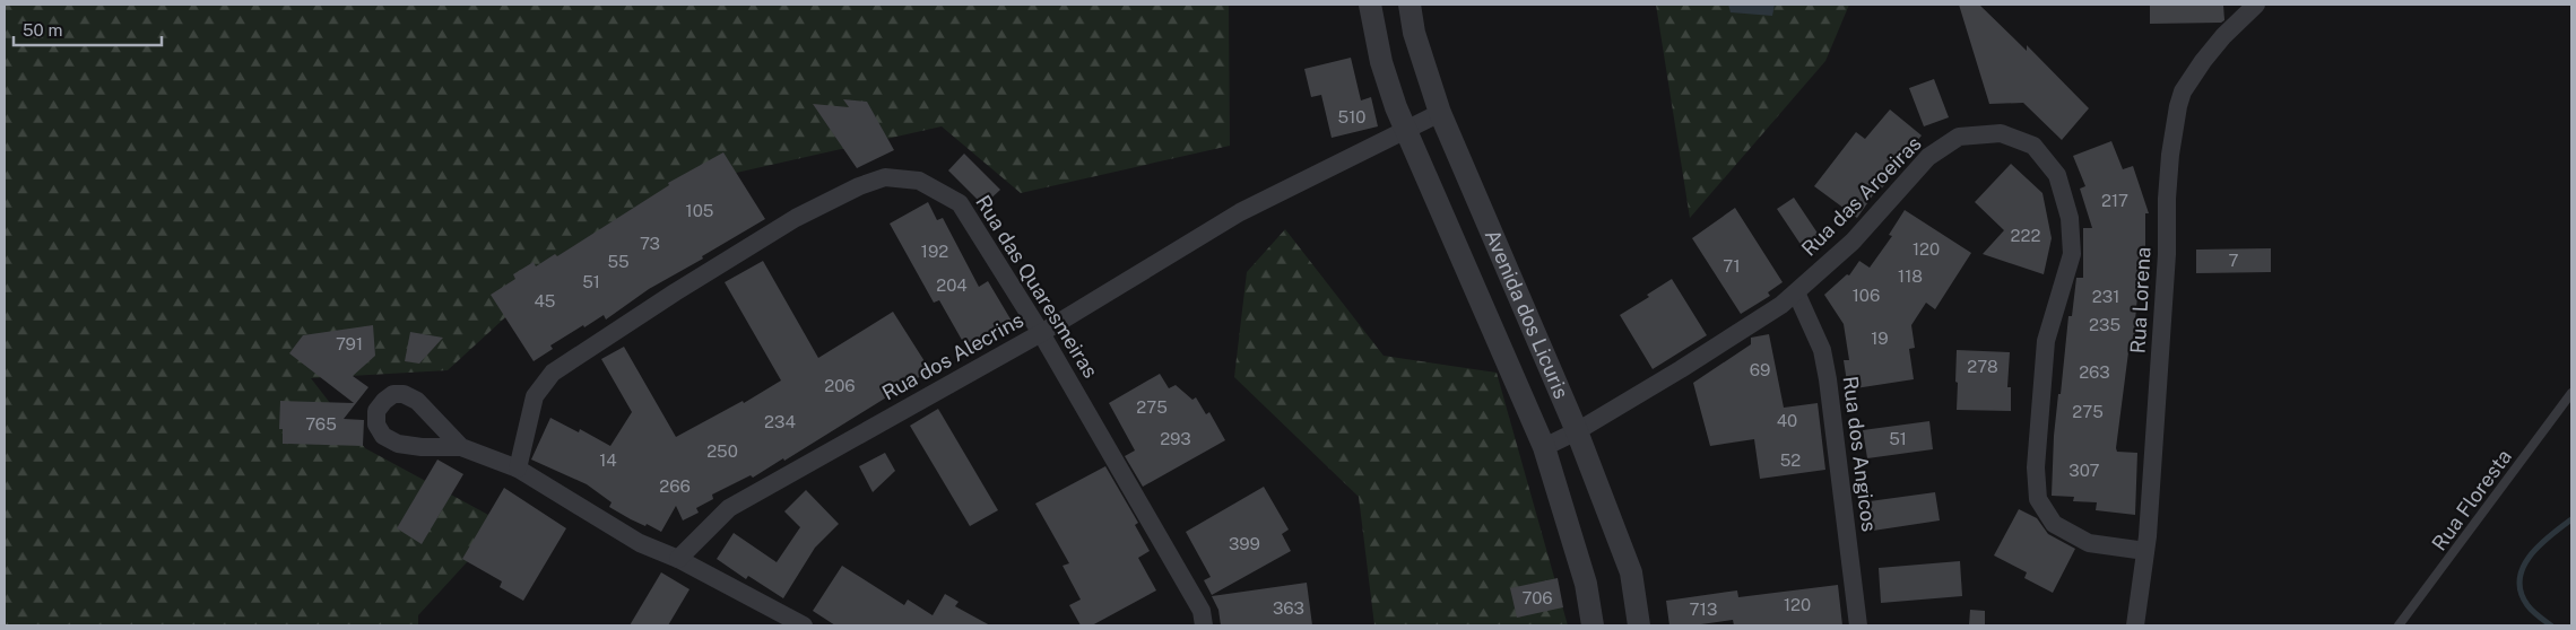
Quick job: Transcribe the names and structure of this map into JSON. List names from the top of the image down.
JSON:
{
  "streets": {
    "street": [
      "Rua das Aroeiras",
      "Rua das Quaresmeiras",
      "Rua Lorena",
      "Avenida dos Licuris",
      "Rua dos Alecrins",
      "Rua dos Angicos"
    ],
    "lane": ["Rua Floresta"]
  },
  "crossings": [
    ["Rua das Aroeiras", "Rua Lorena"],
    ["Rua das Aroeiras", "Avenida dos Licuris"],
    ["Rua das Aroeiras", "Rua dos Angicos"],
    ["Rua das Quaresmeiras", "Rua dos Alecrins"],
    ["Avenida dos Licuris", "Rua dos Alecrins"]
  ],
  "house_numbers": [
    "510",
    "217",
    "105",
    "222",
    "73",
    "120",
    "192",
    "7",
    "55",
    "71",
    "118",
    "51",
    "204",
    "106",
    "231",
    "45",
    "235",
    "19",
    "791",
    "278",
    "69",
    "263",
    "206",
    "275",
    "275",
    "40",
    "234",
    "765",
    "293",
    "51",
    "250",
    "14",
    "52",
    "307",
    "266",
    "399",
    "706",
    "120",
    "363",
    "713"
  ],
  "scale_bar": "50 m"
}
